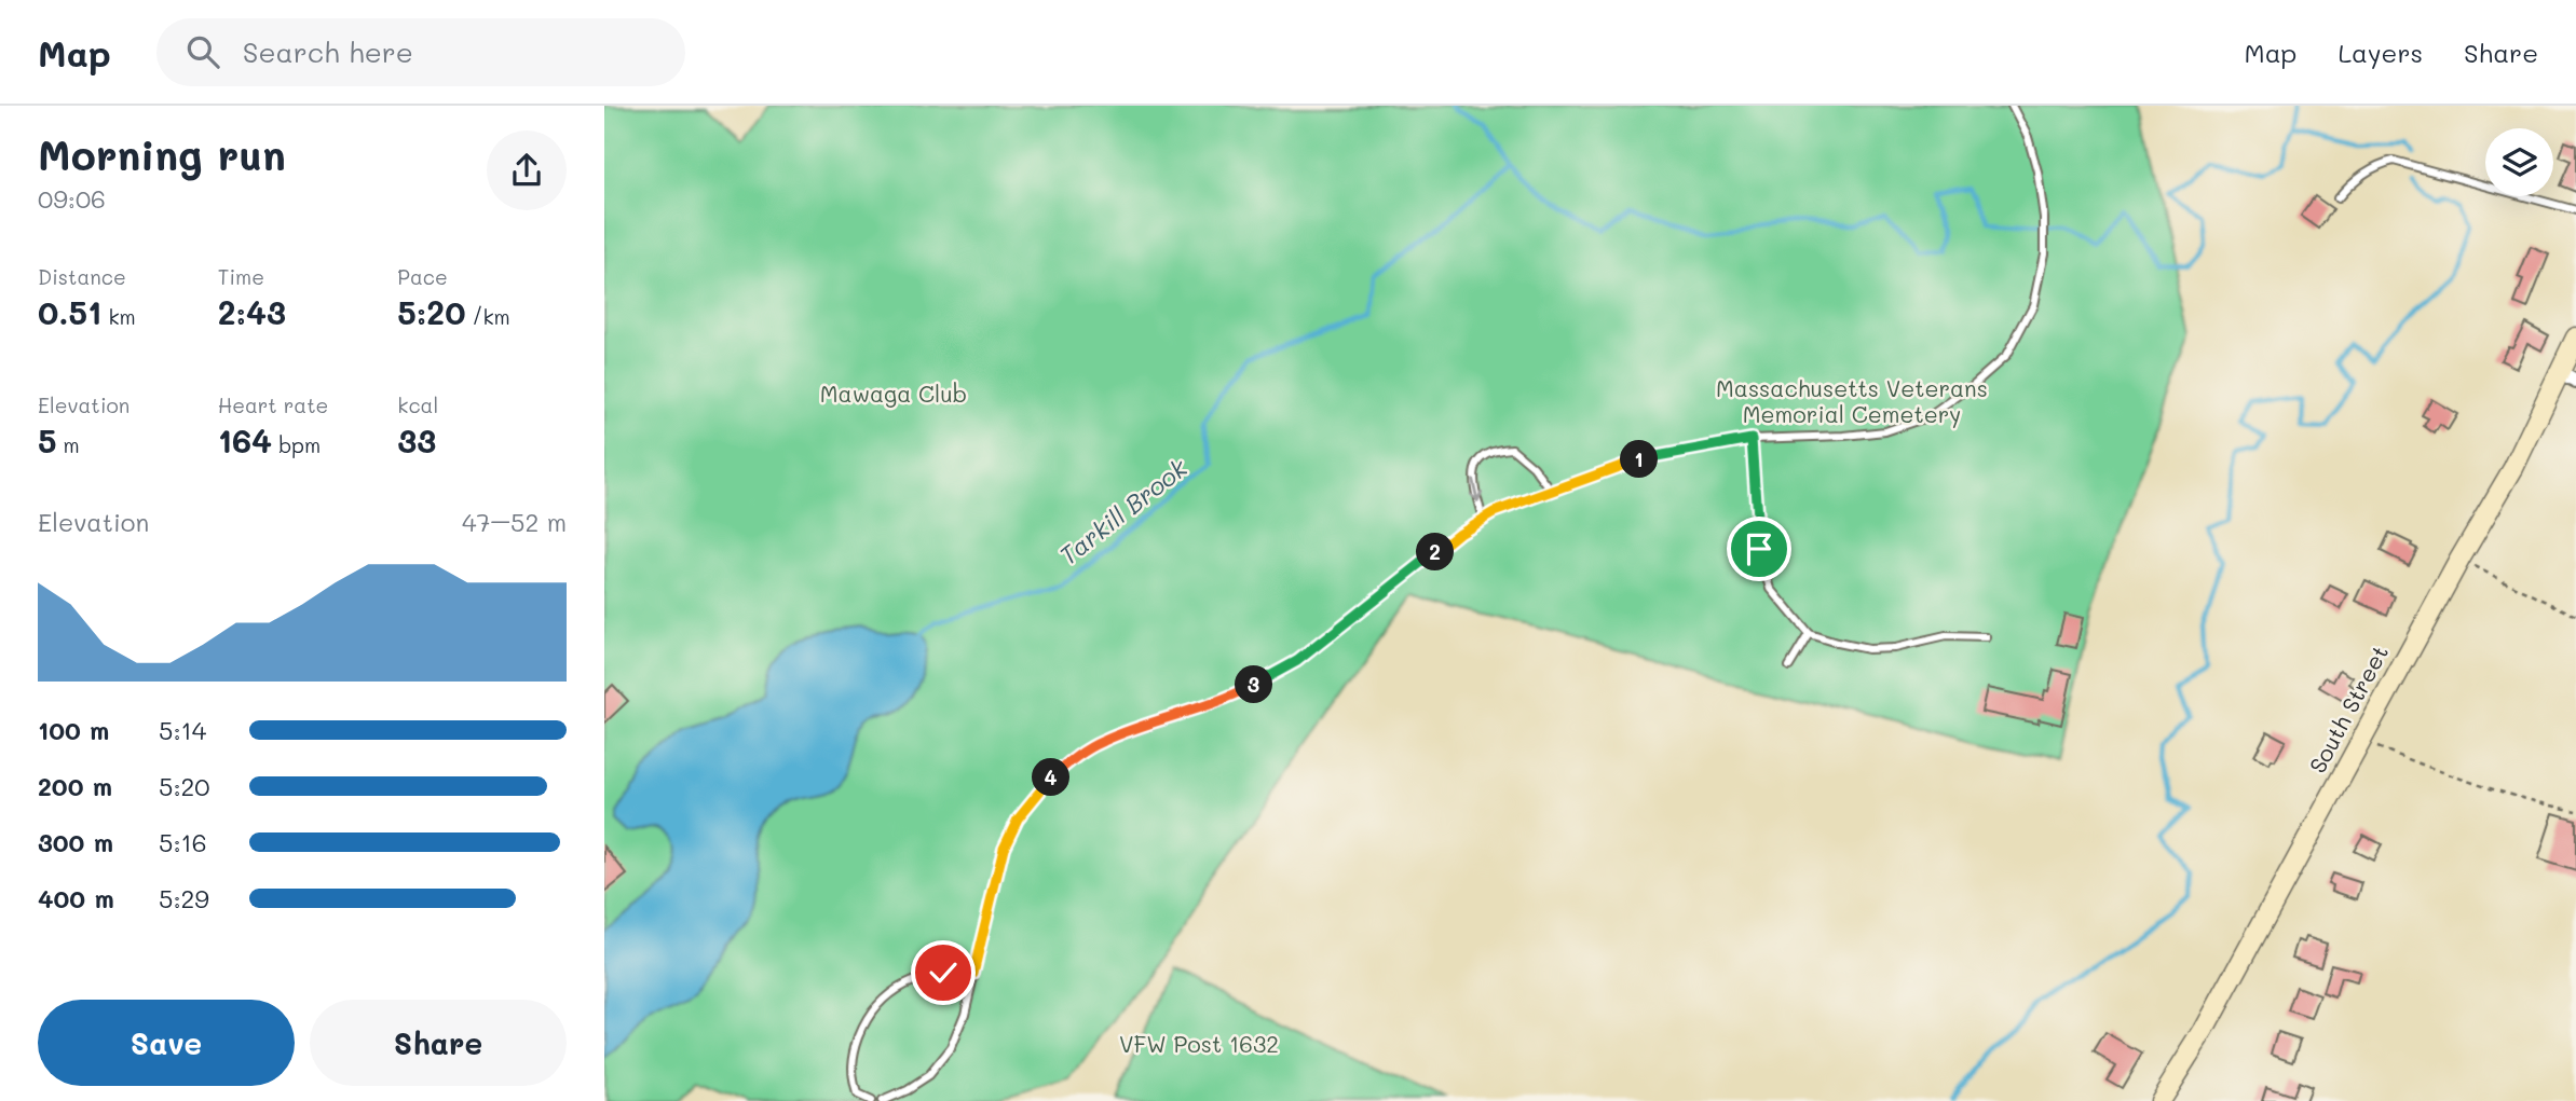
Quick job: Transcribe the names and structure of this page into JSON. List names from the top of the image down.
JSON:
{
  "streets": {
    "street": ["South Street"]
  },
  "water": ["Tarkill Brook"],
  "parks": ["Massachusetts Veterans Memorial Cemetery", "Mawaga Club", "VFW Post 1632"],
  "page": {
    "header": "Map",
    "search": "Search here",
    "nav": ["Map", "Layers", "Share"],
    "heading": ["Morning run", "09:06"],
    "stats": [
      ["Distance", "0.51 km"],
      ["Time", "2:43"],
      ["Pace", "5:20 /km"],
      ["Elevation", "5 m"],
      ["Heart rate", "164 bpm"],
      ["kcal", "33"]
    ],
    "pins": [
      "1",
      "2",
      "3",
      "4"
    ],
    "chart": ["Elevation", "47–52 m"],
    "list": [
      {
        "name": "100 m",
        "note": "5:14"
      },
      {
        "name": "200 m",
        "note": "5:20"
      },
      {
        "name": "300 m",
        "note": "5:16"
      },
      {
        "name": "400 m",
        "note": "5:29"
      }
    ],
    "buttons": ["Save", "Share"]
  }
}
